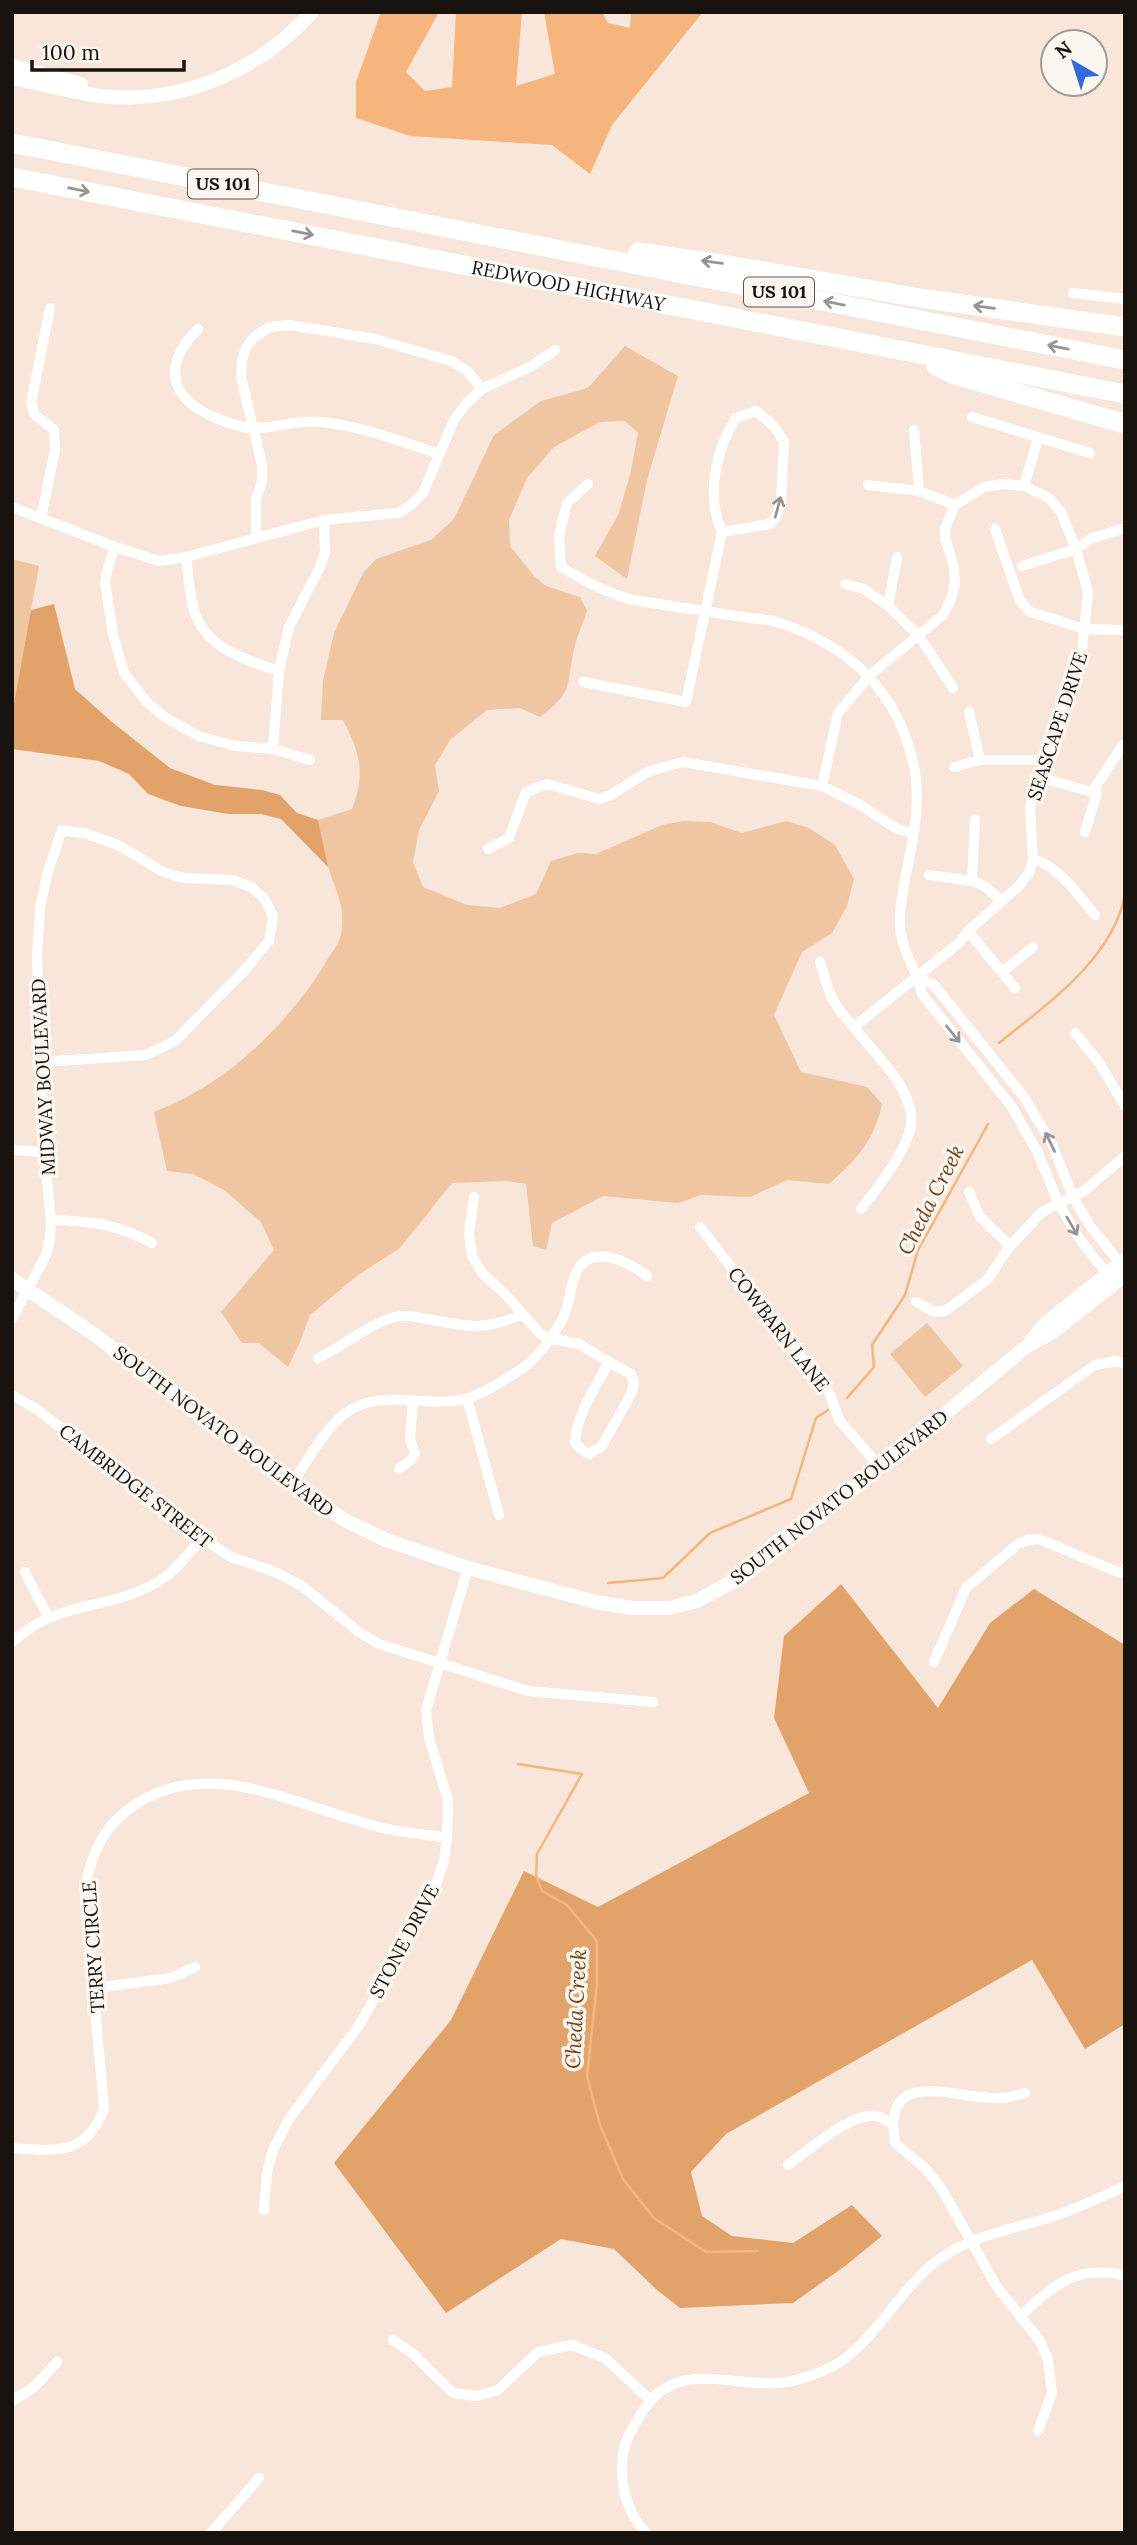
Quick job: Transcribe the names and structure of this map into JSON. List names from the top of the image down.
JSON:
{
  "streets": {
    "highway": ["US 101", "REDWOOD HIGHWAY"],
    "main road": ["SOUTH NOVATO BOULEVARD"],
    "street": [
      "SEASCAPE DRIVE",
      "MIDWAY BOULEVARD",
      "COWBARN LANE",
      "CAMBRIDGE STREET",
      "STONE DRIVE",
      "TERRY CIRCLE"
    ]
  },
  "crossings": [
    ["MIDWAY BOULEVARD", "SOUTH NOVATO BOULEVARD"],
    ["COWBARN LANE", "SOUTH NOVATO BOULEVARD"],
    ["SOUTH NOVATO BOULEVARD", "STONE DRIVE"],
    ["CAMBRIDGE STREET", "STONE DRIVE"],
    ["STONE DRIVE", "TERRY CIRCLE"]
  ],
  "water": ["Cheda Creek"],
  "scale_bar": "100 m",
  "north": "top left"
}
